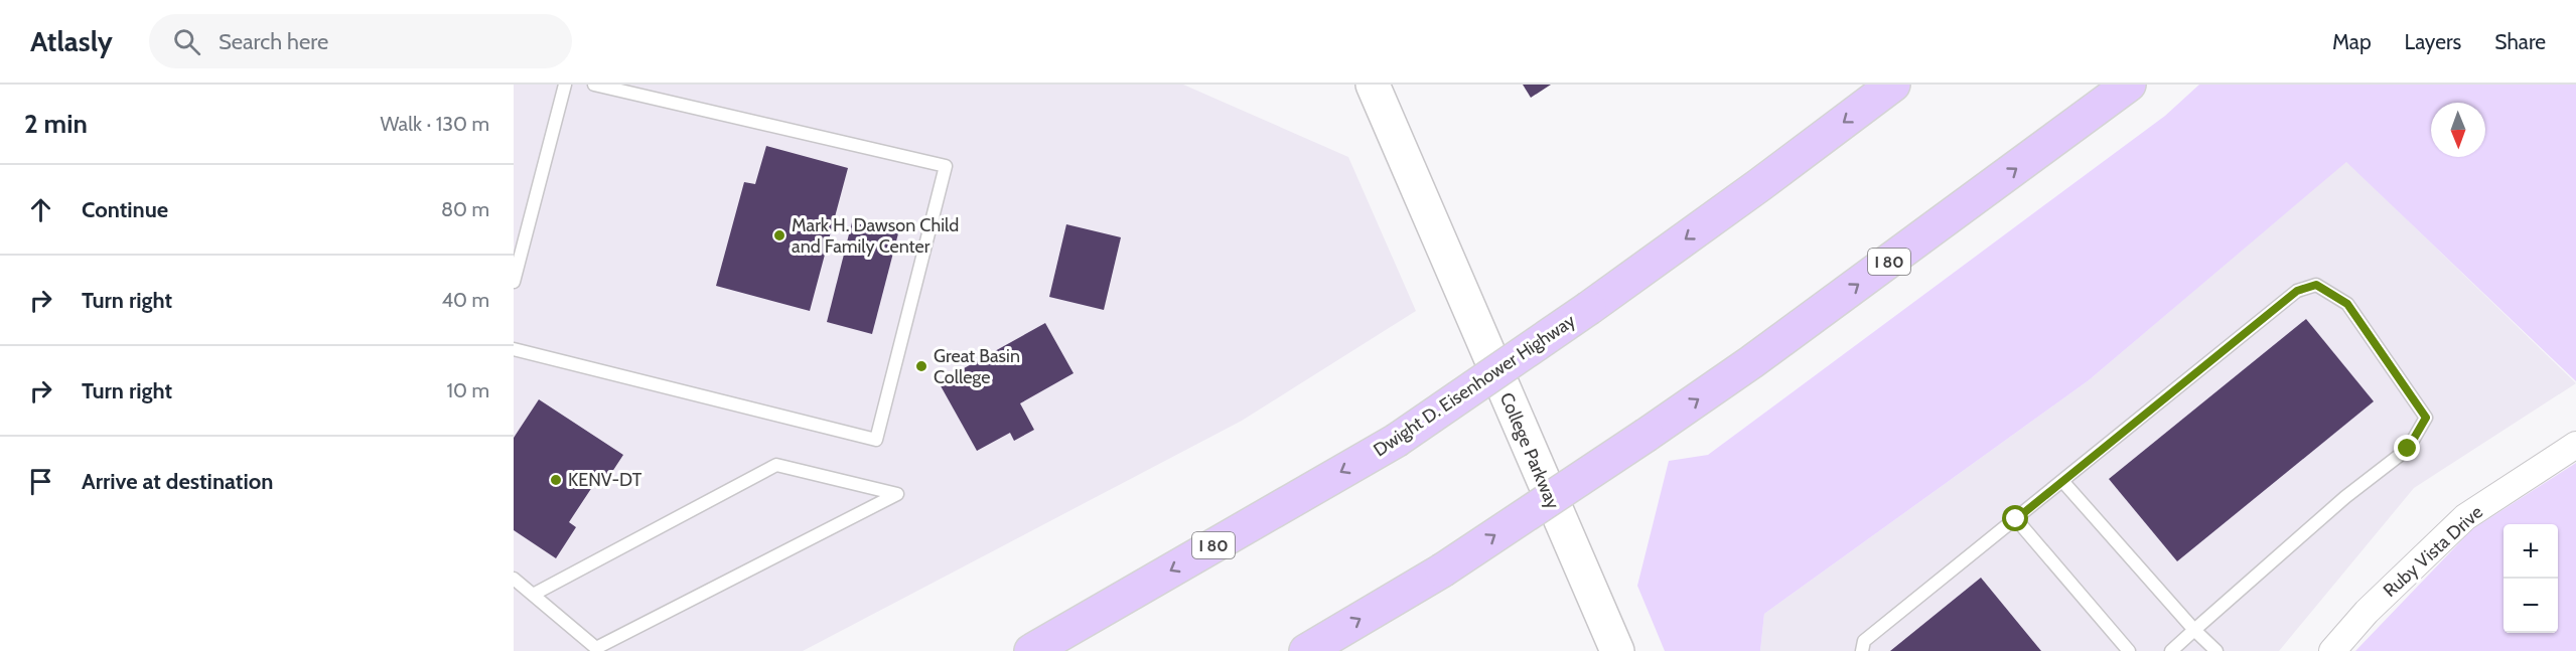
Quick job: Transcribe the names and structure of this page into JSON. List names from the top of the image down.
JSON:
{
  "streets": {
    "highway": ["I 80", "Dwight D. Eisenhower Highway"],
    "street": ["College Parkway", "Ruby Vista Drive"]
  },
  "places": ["Mark H. Dawson Child and Family Center", "Great Basin College", "KENV-DT"],
  "north": "bottom",
  "page": {
    "header": "Atlasly",
    "search": "Search here",
    "nav": ["Map", "Layers", "Share"],
    "heading": ["2 min", "Walk · 130 m"],
    "list": [
      ["Continue", "80 m"],
      ["Turn right", "40 m"],
      ["Turn right", "10 m"],
      "Arrive at destination"
    ],
    "map_buttons": ["+", "−"]
  }
}
